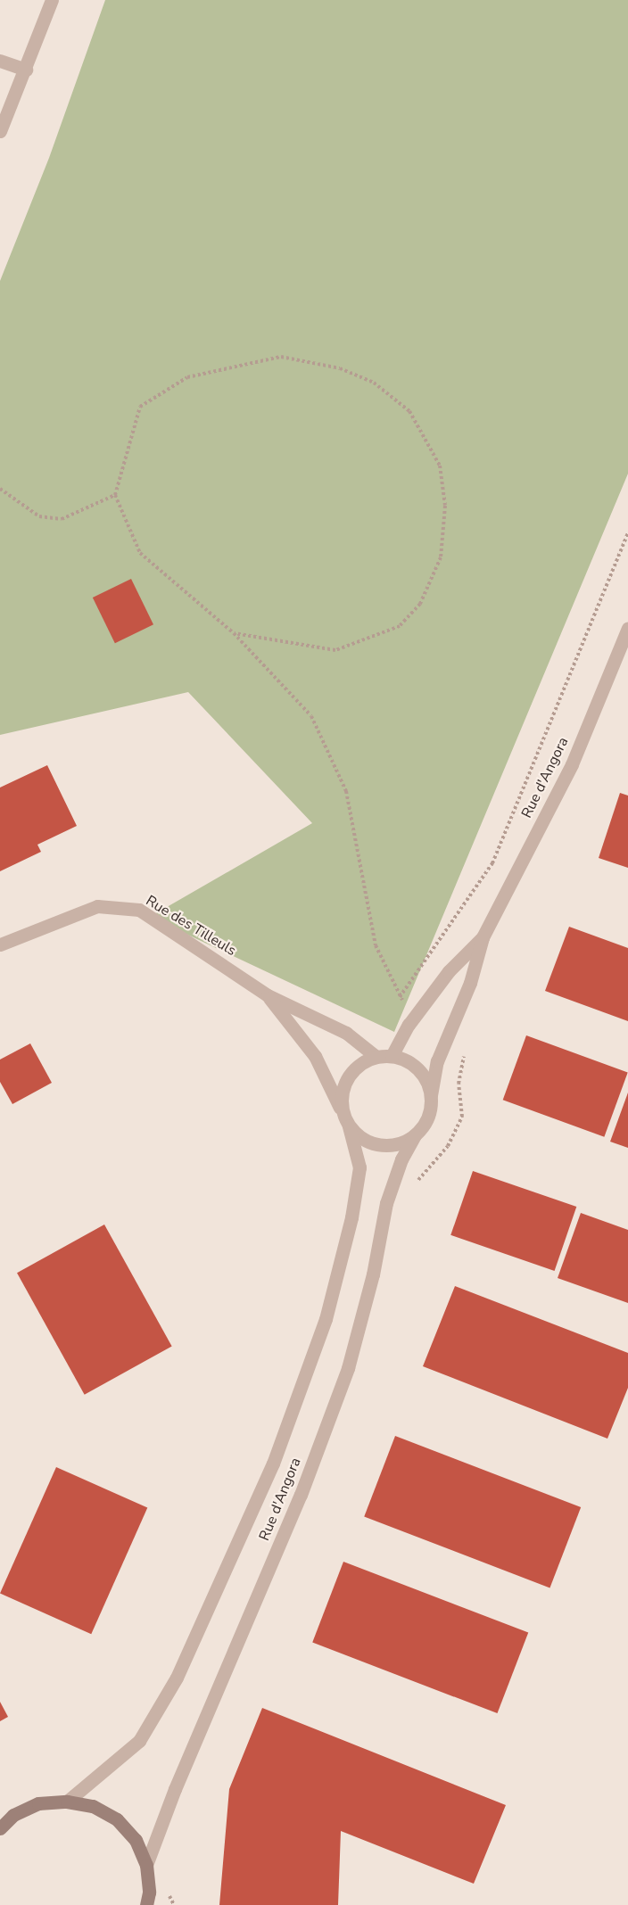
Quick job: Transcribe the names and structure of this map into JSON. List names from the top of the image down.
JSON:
{
  "streets": {
    "street": ["Rue d'Angora", "Rue des Tilleuls"]
  },
  "crossings": [
    ["Rue d'Angora", "Rue des Tilleuls"]
  ]
}
